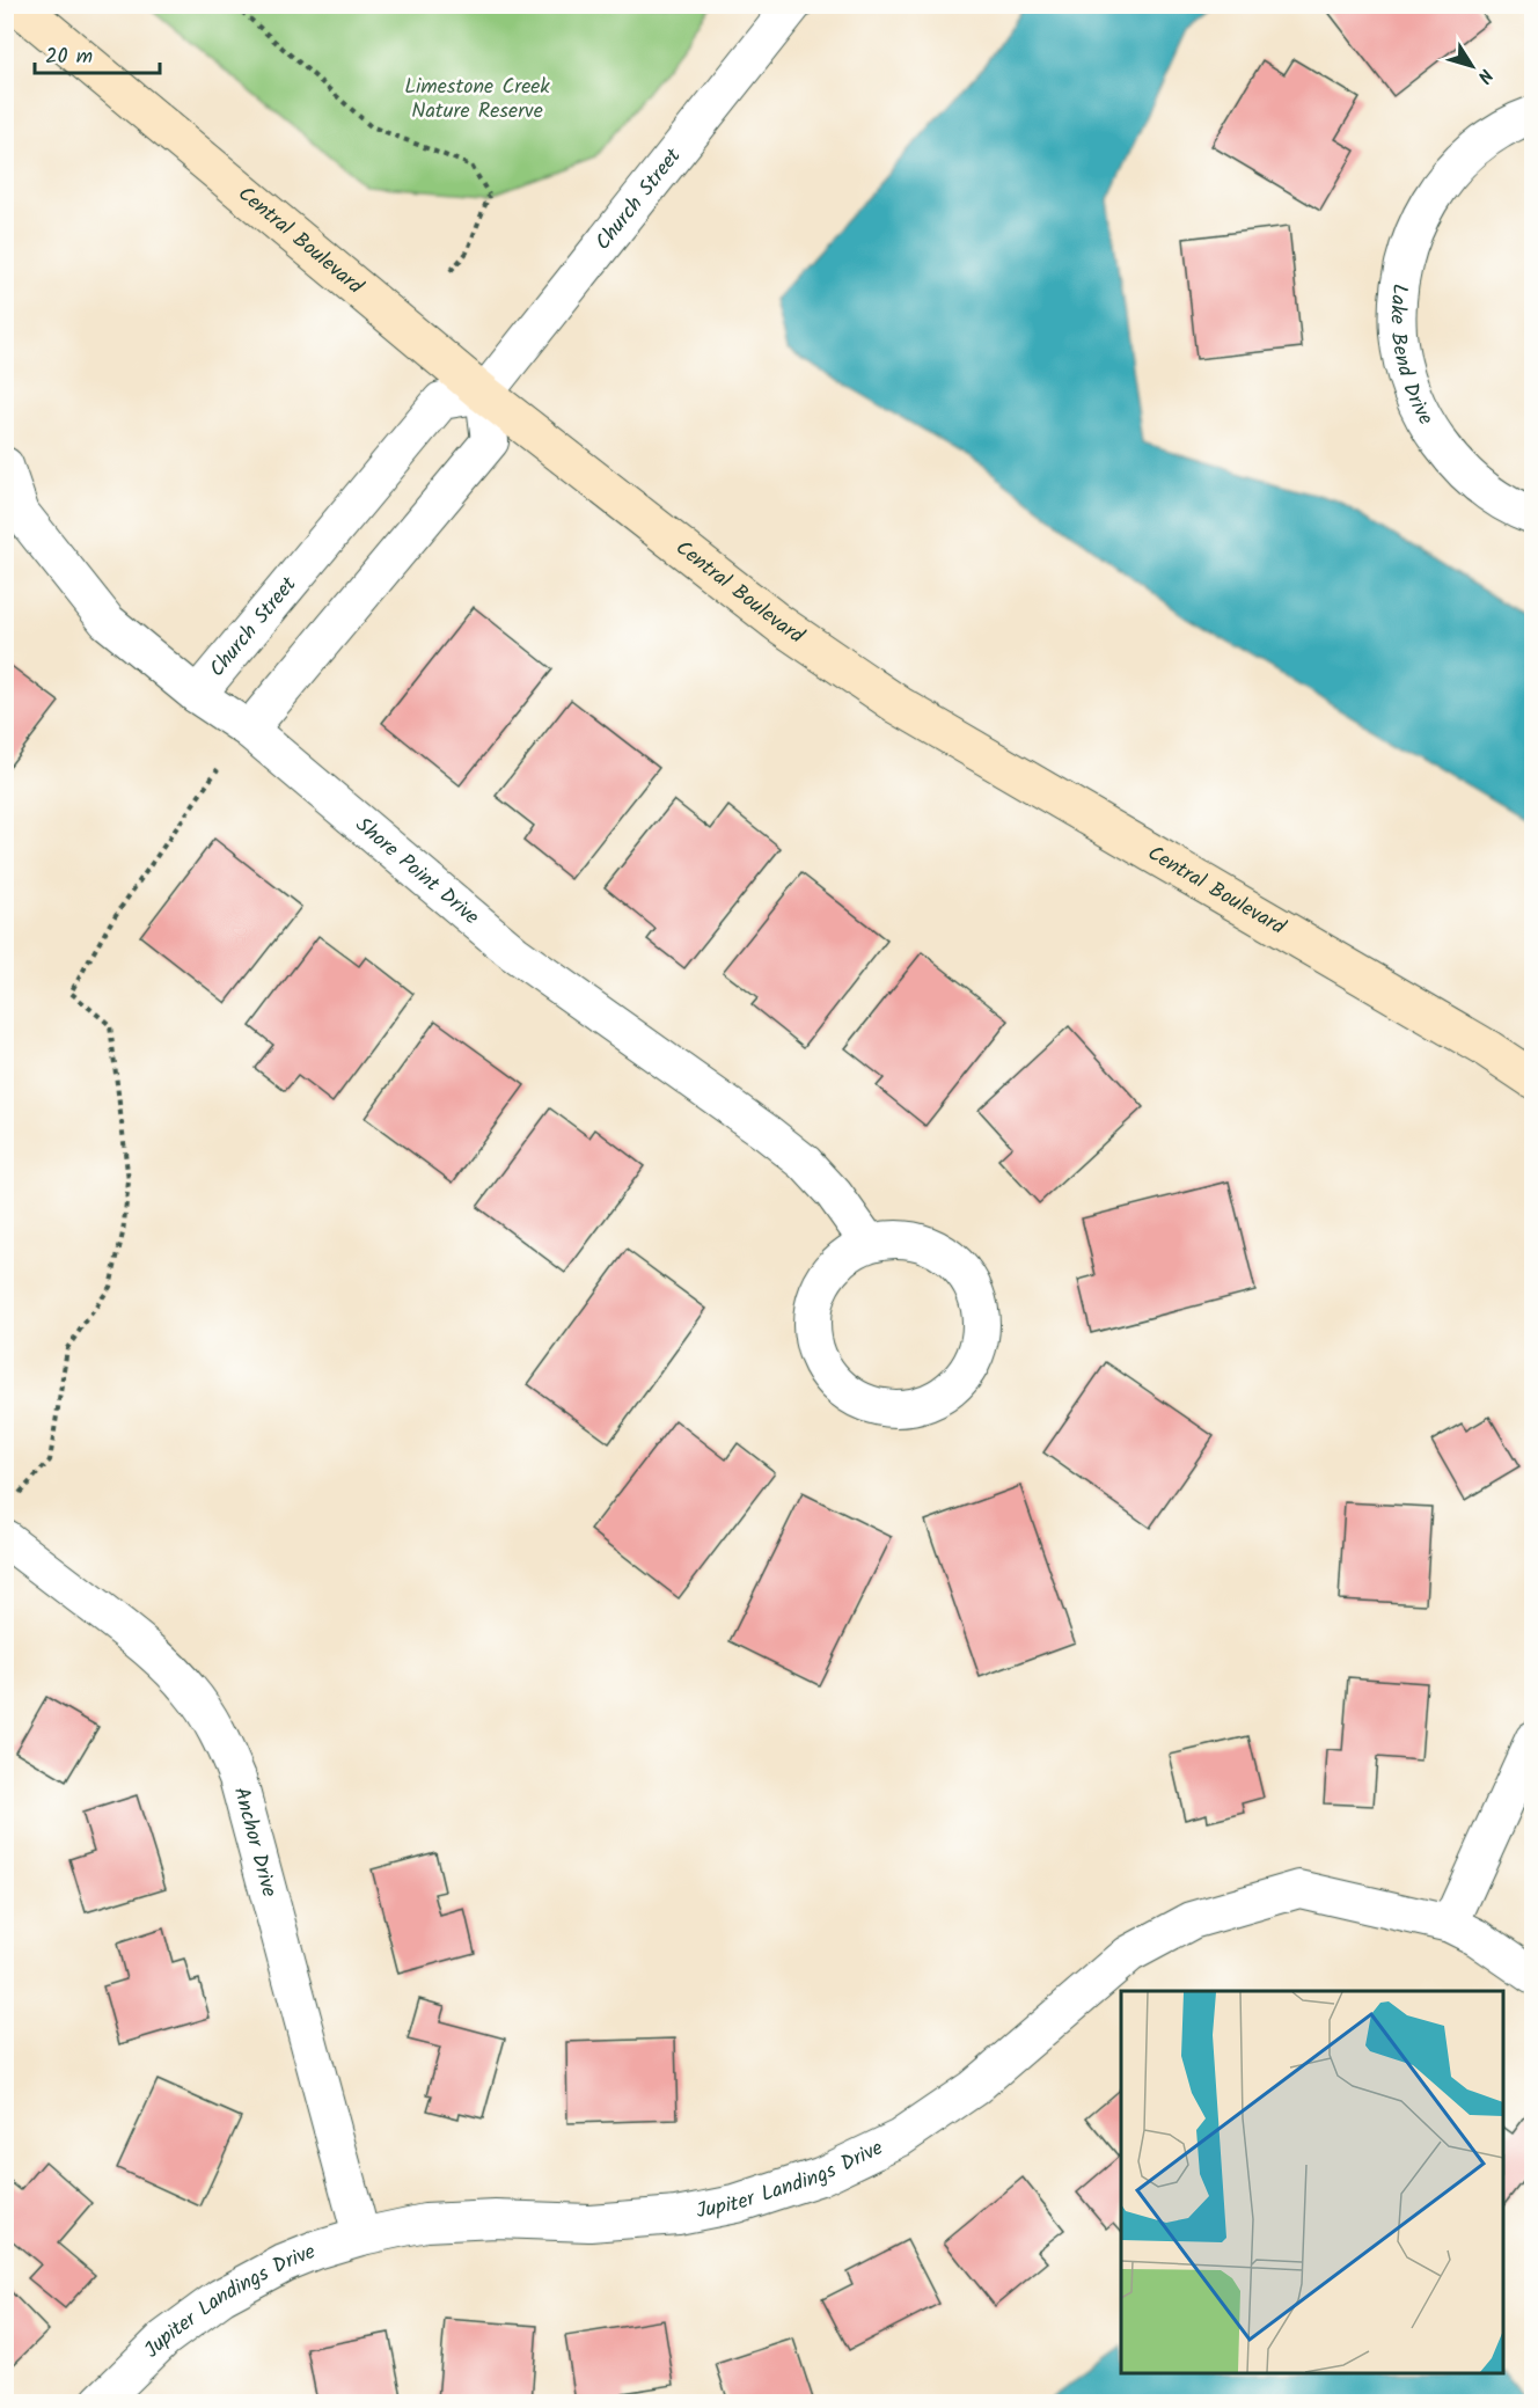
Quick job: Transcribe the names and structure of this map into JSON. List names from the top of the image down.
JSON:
{
  "streets": {
    "street": [
      "Church Street",
      "Central Boulevard",
      "Lake Bend Drive",
      "Shore Point Drive",
      "Anchor Drive",
      "Jupiter Landings Drive"
    ]
  },
  "crossings": [
    ["Church Street", "Central Boulevard"],
    ["Church Street", "Shore Point Drive"],
    ["Anchor Drive", "Jupiter Landings Drive"]
  ],
  "parks": ["Limestone Creek Nature Reserve"],
  "scale_bar": "20 m",
  "north": "bottom right"
}
